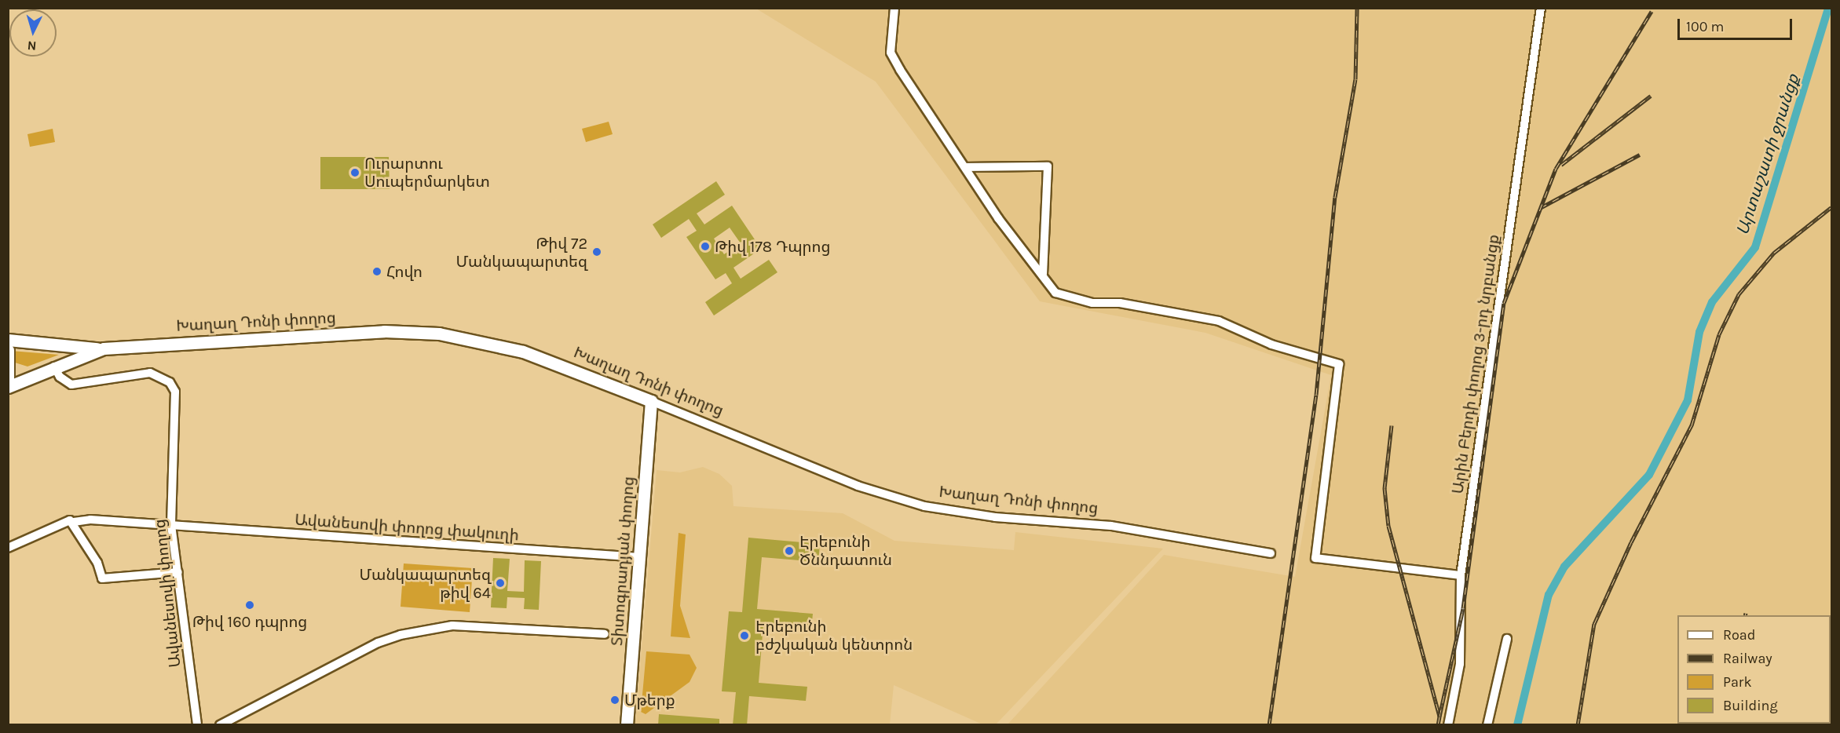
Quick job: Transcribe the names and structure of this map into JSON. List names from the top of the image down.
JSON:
{
  "streets": {
    "street": [
      "Խաղաղ Դոնի փողոց",
      "Արին Բերդի փողոց 3-րդ նրբանցք",
      "Ավանեսովի փողոց փակուղի",
      "Տիտոգրադյան փողոց",
      "Ավանեսովի փողոց"
    ]
  },
  "crossings": [
    ["Խաղաղ Դոնի փողոց", "Տիտոգրադյան փողոց"],
    ["Խաղաղ Դոնի փողոց", "Ավանեսովի փողոց"],
    ["Ավանեսովի փողոց փակուղի", "Տիտոգրադյան փողոց"],
    ["Ավանեսովի փողոց փակուղի", "Ավանեսովի փողոց"]
  ],
  "water": ["Արտաշատի ջրանցք"],
  "places": [
    "Ուրարտու Սուպերմարկետ",
    "Թիվ 178 Դպրոց",
    "Թիվ 72 Մանկապարտեզ",
    "Հովո",
    "Էրեբունի Ծննդատուն",
    "Մանկապարտեզ թիվ 64",
    "Թիվ 160 դպրոց",
    "Էրեբունի բժշկական կենտրոն",
    "Մթերք"
  ],
  "legend": [
    "Road",
    "Railway",
    "Park",
    "Building"
  ],
  "scale_bar": "100 m",
  "north": "bottom"
}
